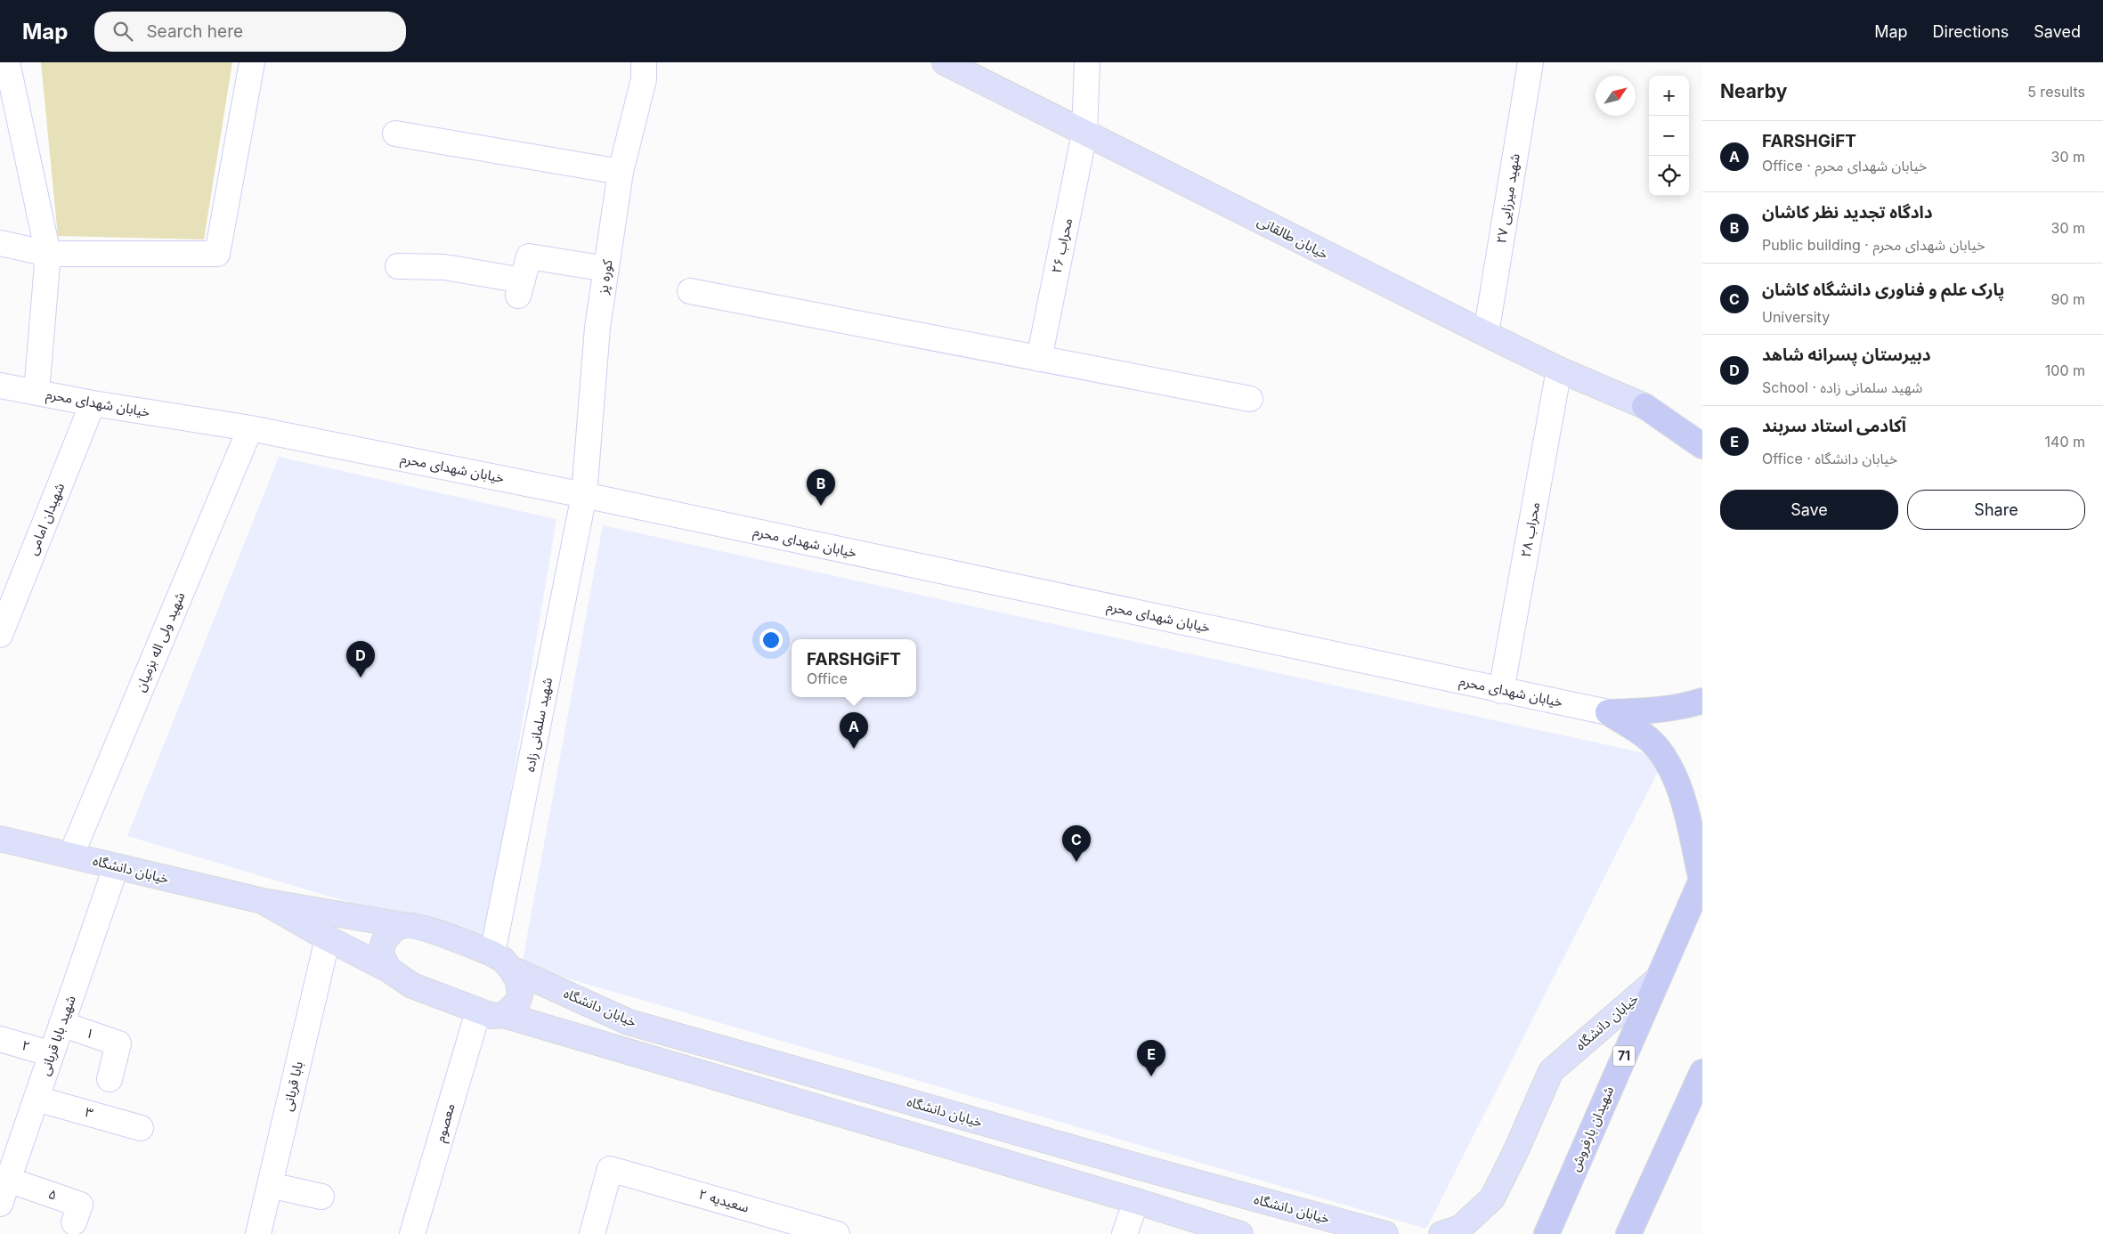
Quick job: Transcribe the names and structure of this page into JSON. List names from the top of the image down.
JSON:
{
  "streets": {
    "highway": ["71", "شهیدان بارفروش"],
    "main road": ["خیابان طالقانی", "خیابان دانشگاه"],
    "street": [
      "شهید میرزایی ۲۷",
      "محراب ۲۶",
      "کوره پز",
      "خیابان شهدای محرم",
      "شهیدان امامی",
      "محراب ۲۸",
      "شهید ولی اله بزمیان",
      "شهید سلمانی زاده",
      "۱",
      "شهید بابا قربانی",
      "۲",
      "بابا قربانی",
      "۳",
      "معصوم",
      "۵",
      "سعیدیه ۲"
    ]
  },
  "crossings": [
    ["شهید میرزایی ۲۷", "خیابان طالقانی"],
    ["خیابان طالقانی", "محراب ۲۶"],
    ["خیابان طالقانی", "محراب ۲۸"],
    ["کوره پز", "خیابان شهدای محرم"],
    ["کوره پز", "شهید سلمانی زاده"],
    ["خیابان شهدای محرم", "شهیدان امامی"],
    ["خیابان شهدای محرم", "محراب ۲۸"],
    ["خیابان شهدای محرم", "شهید ولی اله بزمیان"],
    ["خیابان شهدای محرم", "شهید سلمانی زاده"],
    ["شهید ولی اله بزمیان", "خیابان دانشگاه"],
    ["شهید سلمانی زاده", "خیابان دانشگاه"],
    ["خیابان دانشگاه", "شهید بابا قربانی"],
    ["خیابان دانشگاه", "بابا قربانی"],
    ["خیابان دانشگاه", "معصوم"],
    ["خیابان دانشگاه", "شهیدان بارفروش"],
    ["۱", "شهید بابا قربانی"],
    ["شهید بابا قربانی", "۲"],
    ["شهید بابا قربانی", "۳"],
    ["شهید بابا قربانی", "۵"]
  ],
  "north": "top right",
  "page": {
    "header": "Map",
    "search": "Search here",
    "nav": ["Map", "Directions", "Saved"],
    "heading": ["Nearby", "5 results"],
    "map_buttons": ["+", "−"],
    "list": [
      {
        "mark": "A",
        "name": "FARSHGiFT",
        "note": "Office · خیابان شهدای محرم",
        "value": "30 m"
      },
      {
        "mark": "B",
        "name": "دادگاه تجدید نظر کاشان",
        "note": "Public building · خیابان شهدای محرم",
        "value": "30 m"
      },
      {
        "mark": "C",
        "name": "پارک علم و فناوری دانشگاه کاشان",
        "note": "University",
        "value": "90 m"
      },
      {
        "mark": "D",
        "name": "دبیرستان پسرانه شاهد",
        "note": "School · شهید سلمانی زاده",
        "value": "100 m"
      },
      {
        "mark": "E",
        "name": "آکادمی استاد سربند",
        "note": "Office · خیابان دانشگاه",
        "value": "140 m"
      }
    ],
    "pins": [
      "B",
      "D",
      "A",
      "C",
      "E"
    ],
    "buttons": ["Save", "Share"],
    "popup": ["FARSHGiFT", "Office"]
  }
}
